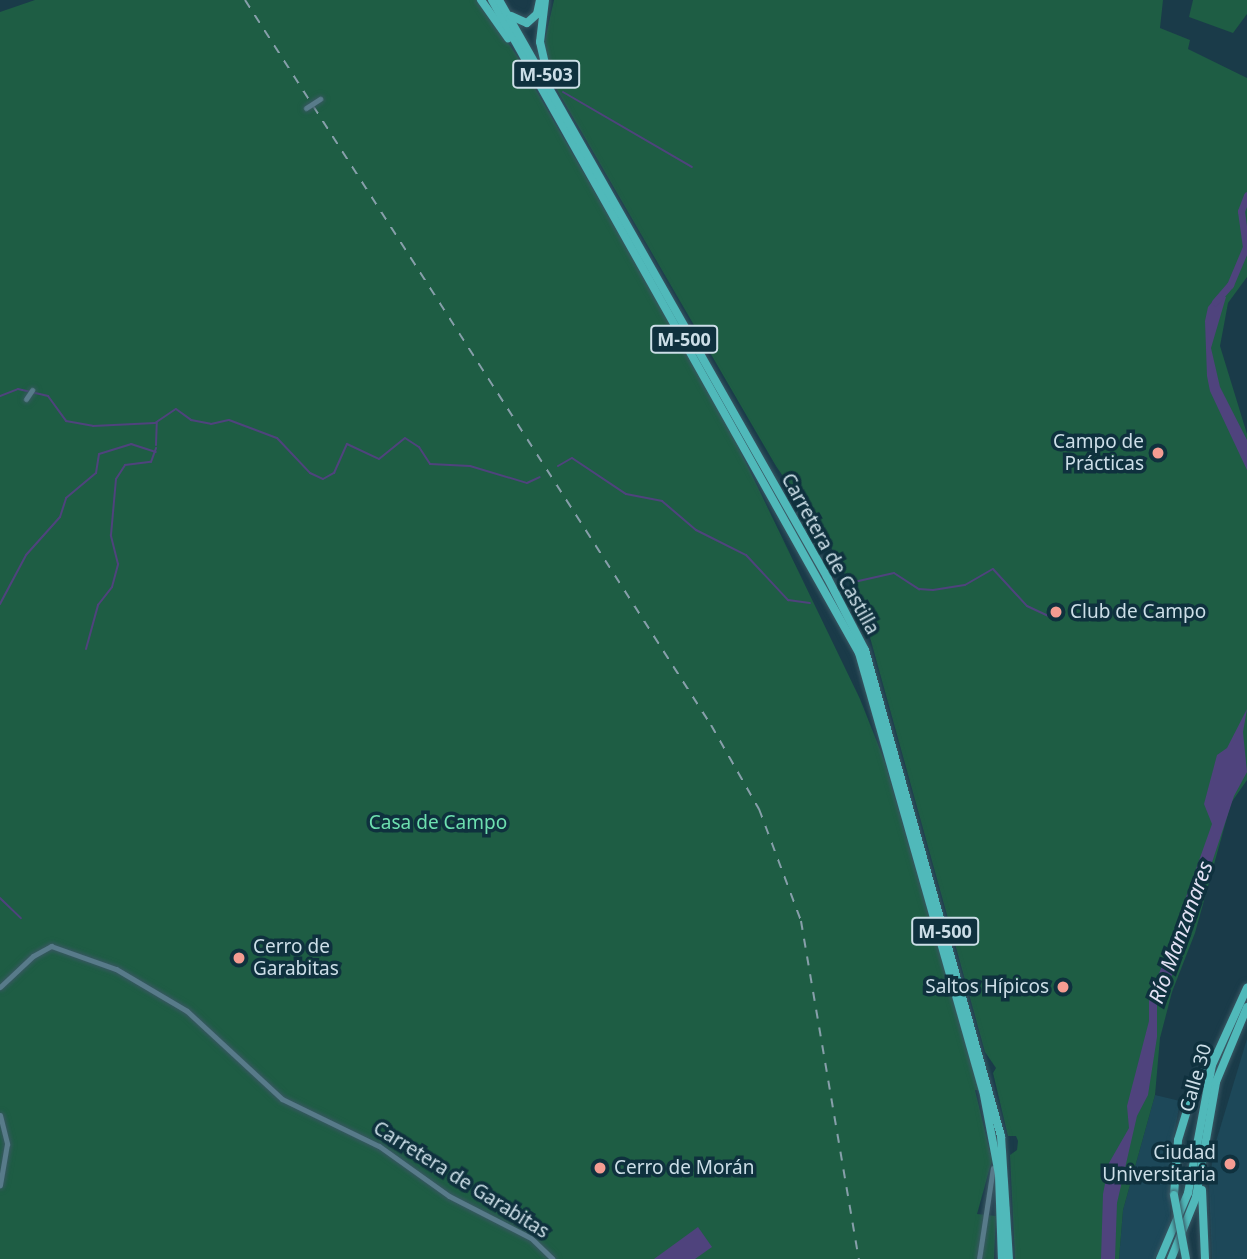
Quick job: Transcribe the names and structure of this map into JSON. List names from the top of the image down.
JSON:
{
  "streets": {
    "highway": [
      "M-503",
      "M-500",
      "Carretera de Castilla",
      "Calle 30"
    ],
    "street": ["Carretera de Garabitas"]
  },
  "crossings": [
    ["M-503", "M-500"],
    ["M-503", "Carretera de Castilla"],
    ["M-500", "Carretera de Castilla"]
  ],
  "water": ["Río Manzanares"],
  "parks": ["Casa de Campo"],
  "places": [
    "Campo de Prácticas",
    "Club de Campo",
    "Cerro de Garabitas",
    "Saltos Hípicos",
    "Ciudad Universitaria",
    "Cerro de Morán"
  ]
}
